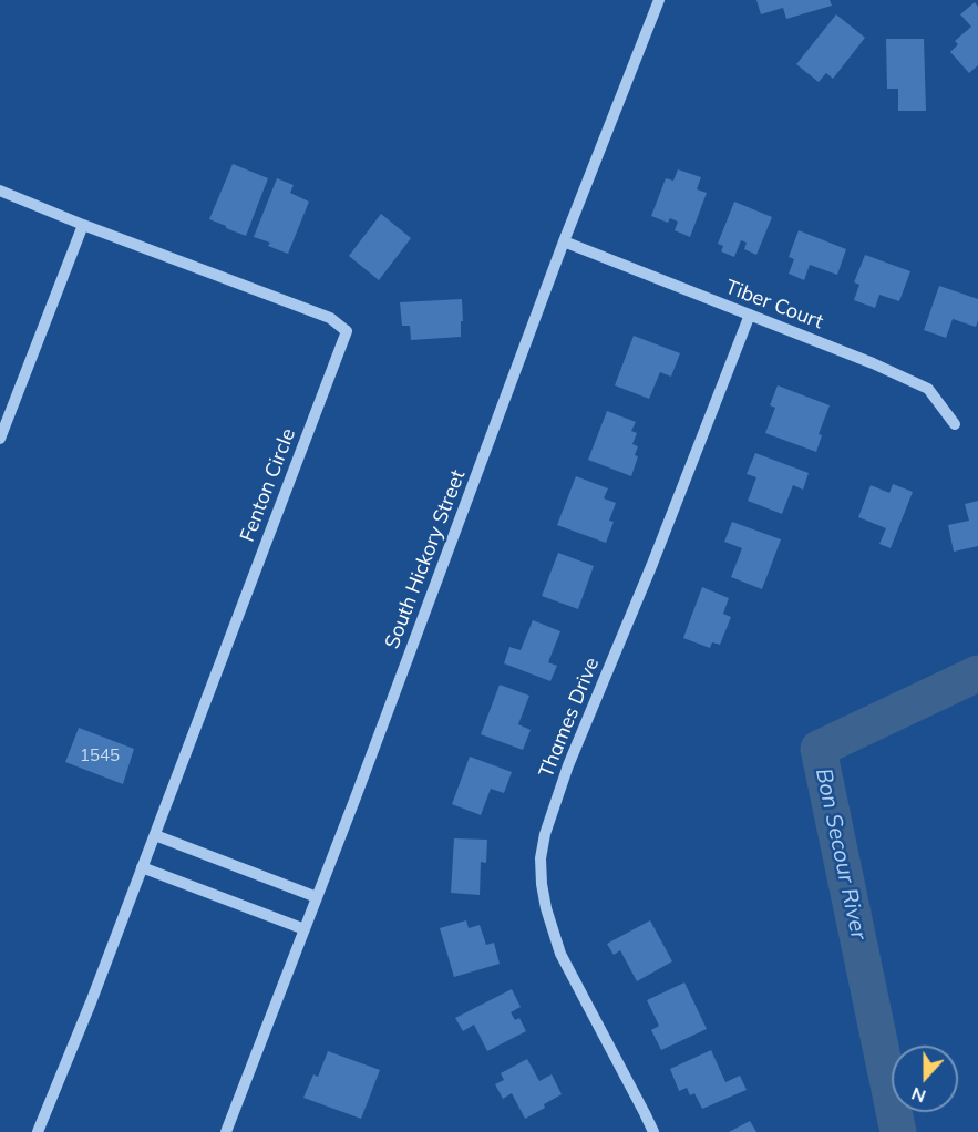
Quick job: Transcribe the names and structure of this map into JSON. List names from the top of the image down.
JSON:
{
  "streets": {
    "street": [
      "Tiber Court",
      "Fenton Circle",
      "South Hickory Street",
      "Thames Drive"
    ]
  },
  "crossings": [
    ["Tiber Court", "South Hickory Street"],
    ["Tiber Court", "Thames Drive"]
  ],
  "water": ["Bon Secour River"],
  "house_numbers": ["1545"],
  "north": "bottom"
}
